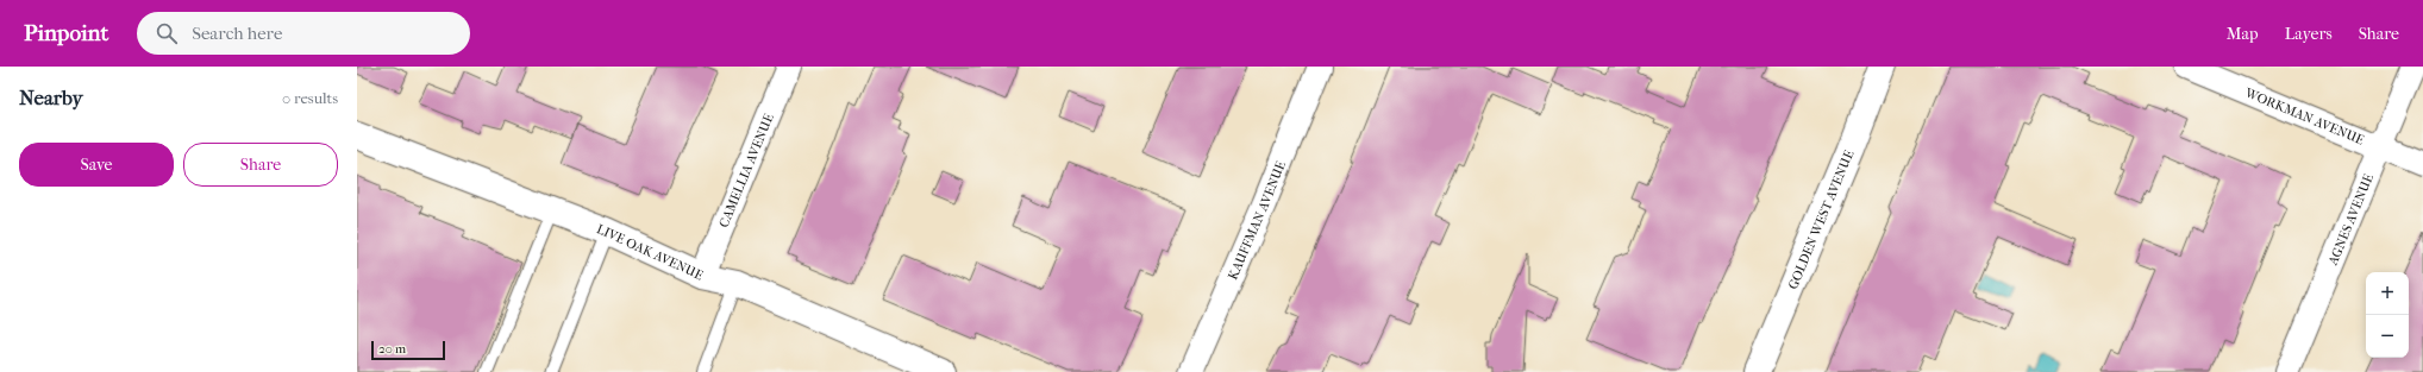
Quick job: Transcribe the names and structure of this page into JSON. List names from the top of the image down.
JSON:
{
  "streets": {
    "street": [
      "WORKMAN AVENUE",
      "CAMELLIA AVENUE",
      "AGNES AVENUE",
      "KAUFFMAN AVENUE",
      "GOLDEN WEST AVENUE",
      "LIVE OAK AVENUE"
    ]
  },
  "crossings": [
    ["WORKMAN AVENUE", "AGNES AVENUE"],
    ["CAMELLIA AVENUE", "LIVE OAK AVENUE"]
  ],
  "scale_bar": "20 m",
  "page": {
    "header": "Pinpoint",
    "search": "Search here",
    "nav": ["Map", "Layers", "Share"],
    "heading": ["Nearby", "0 results"],
    "buttons": ["Save", "Share"],
    "map_buttons": ["+", "−"],
    "scale": "20 m"
  }
}
